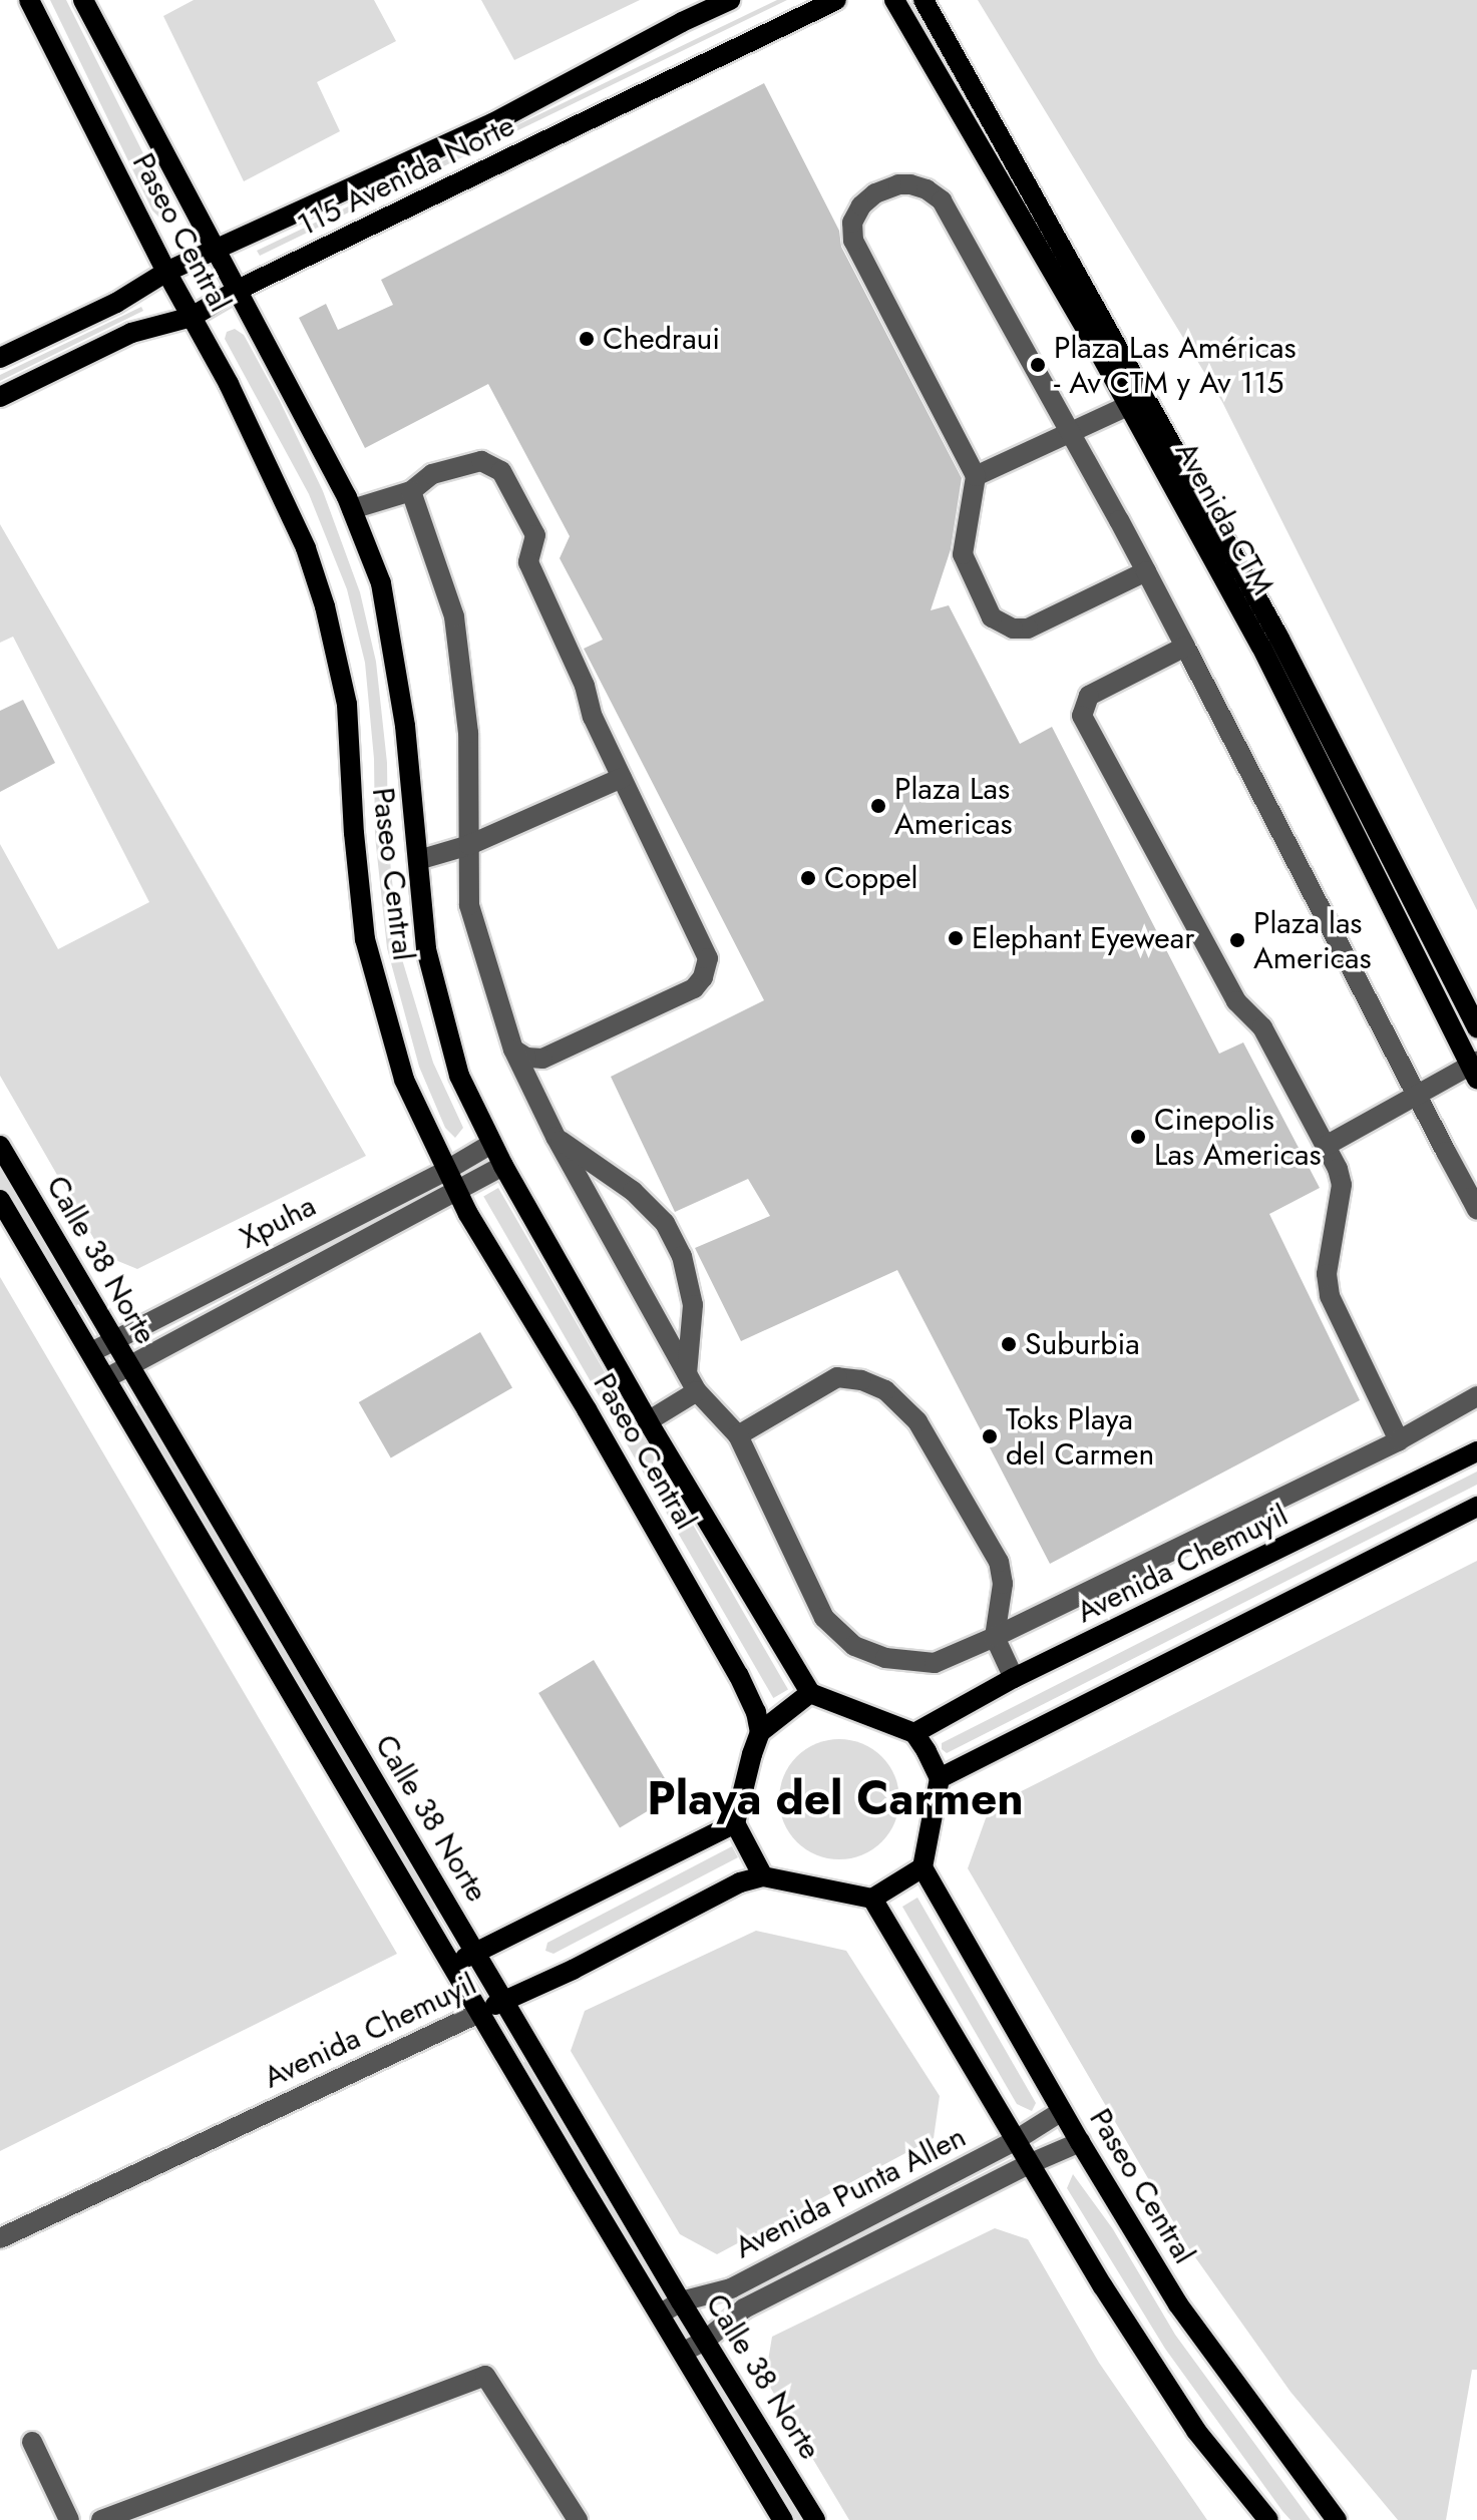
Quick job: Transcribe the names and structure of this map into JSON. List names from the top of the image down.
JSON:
{
  "streets": {
    "main road": [
      "115 Avenida Norte",
      "Paseo Central",
      "Avenida CTM",
      "Calle 38 Norte",
      "Avenida Chemuyil"
    ],
    "street": ["Xpuha", "Avenida Punta Allen"]
  },
  "crossings": [
    ["115 Avenida Norte", "Paseo Central"],
    ["Paseo Central", "Xpuha"],
    ["Paseo Central", "Avenida Chemuyil"],
    ["Paseo Central", "Avenida Punta Allen"],
    ["Xpuha", "Calle 38 Norte"],
    ["Calle 38 Norte", "Avenida Chemuyil"],
    ["Calle 38 Norte", "Avenida Punta Allen"]
  ],
  "districts": ["Playa del Carmen"],
  "places": [
    "Chedraui",
    "Plaza Las Américas - Av CTM y Av 115",
    "Plaza Las Americas",
    "Coppel",
    "Elephant Eyewear",
    "Plaza las Americas",
    "Cinepolis Las Americas",
    "Suburbia",
    "Toks Playa del Carmen"
  ]
}
